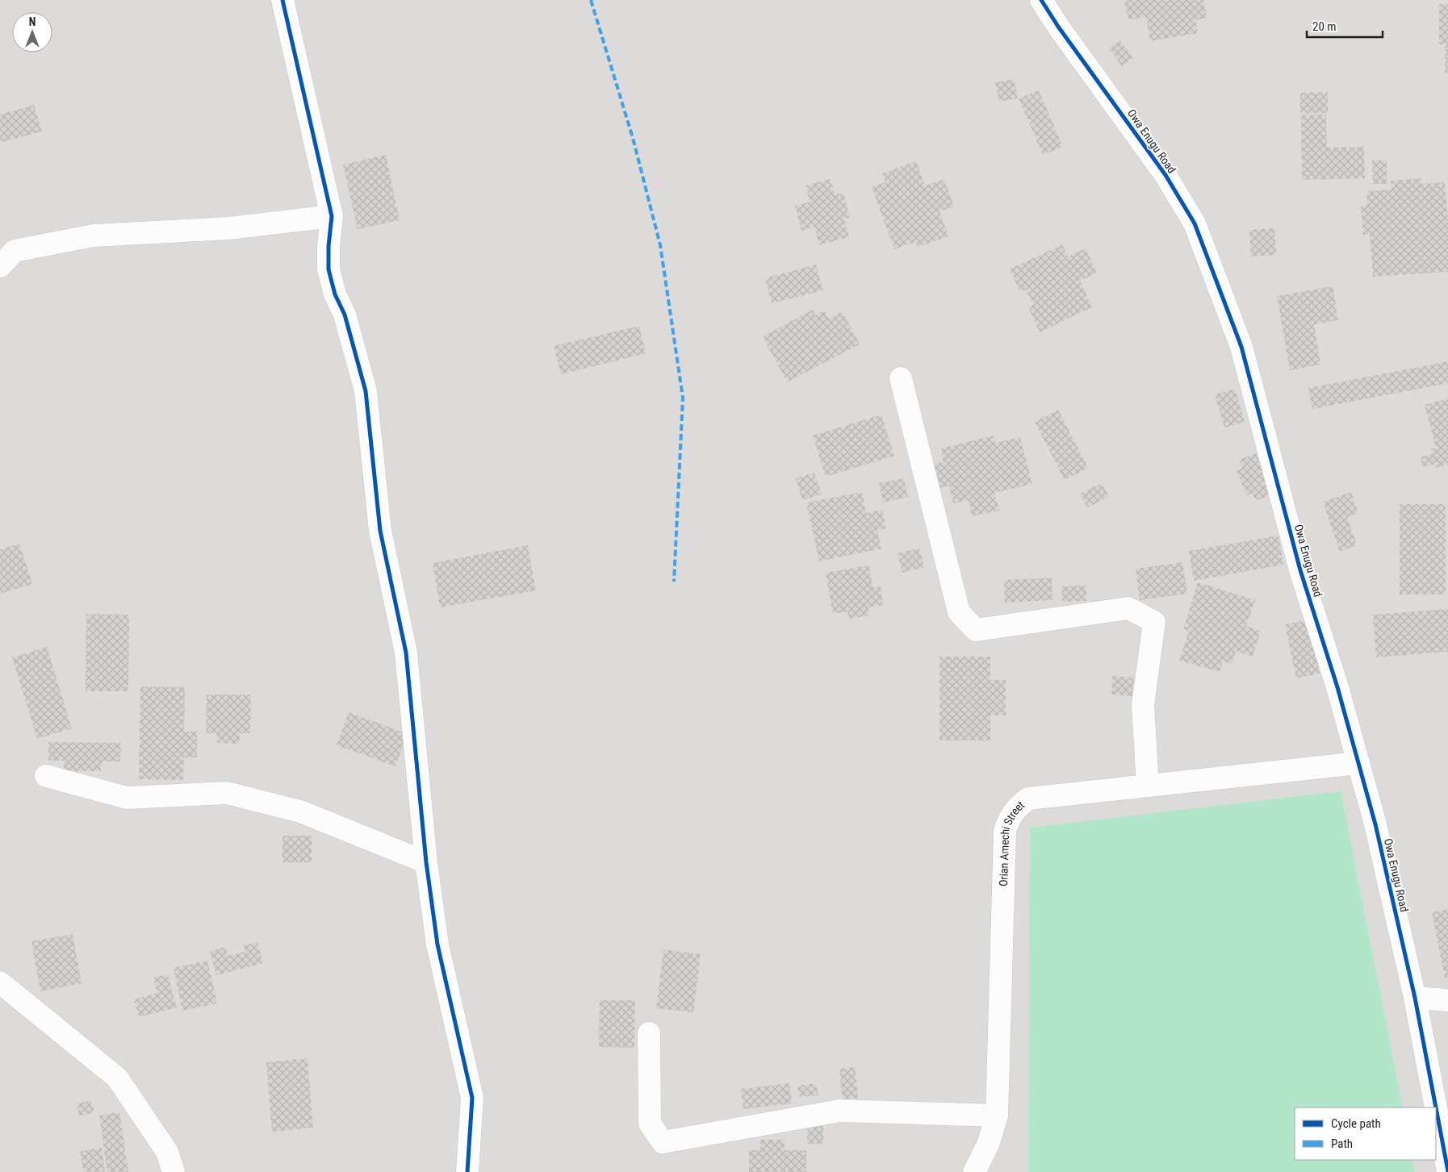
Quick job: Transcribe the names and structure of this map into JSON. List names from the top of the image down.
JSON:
{
  "streets": {
    "street": ["Owa Enugu Road", "Orian Amechi Street"]
  },
  "crossings": [
    ["Owa Enugu Road", "Orian Amechi Street"]
  ],
  "legend": ["Cycle path", "Path"],
  "scale_bar": "20 m",
  "north": "top"
}
